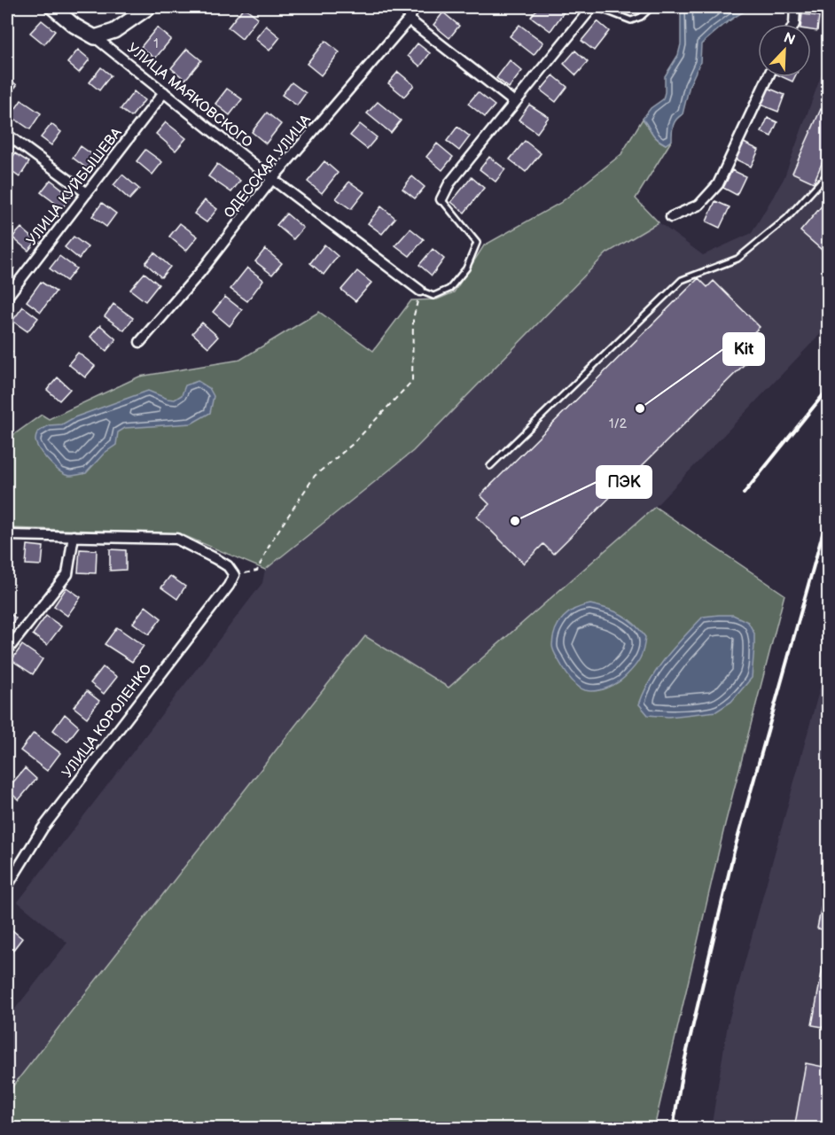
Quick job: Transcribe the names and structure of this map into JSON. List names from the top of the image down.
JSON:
{
  "streets": {
    "street": [
      "УЛИЦА МАЯКОВСКОГО",
      "ОДЕССКАЯ УЛИЦА",
      "УЛИЦА КУЙБЫШЕВА",
      "УЛИЦА КОРОЛЕНКО"
    ]
  },
  "crossings": [
    ["УЛИЦА МАЯКОВСКОГО", "ОДЕССКАЯ УЛИЦА"],
    ["УЛИЦА МАЯКОВСКОГО", "УЛИЦА КУЙБЫШЕВА"]
  ],
  "places": ["Kit", "ПЭК"],
  "house_numbers": ["1", "1/2"],
  "north": "top right"
}
